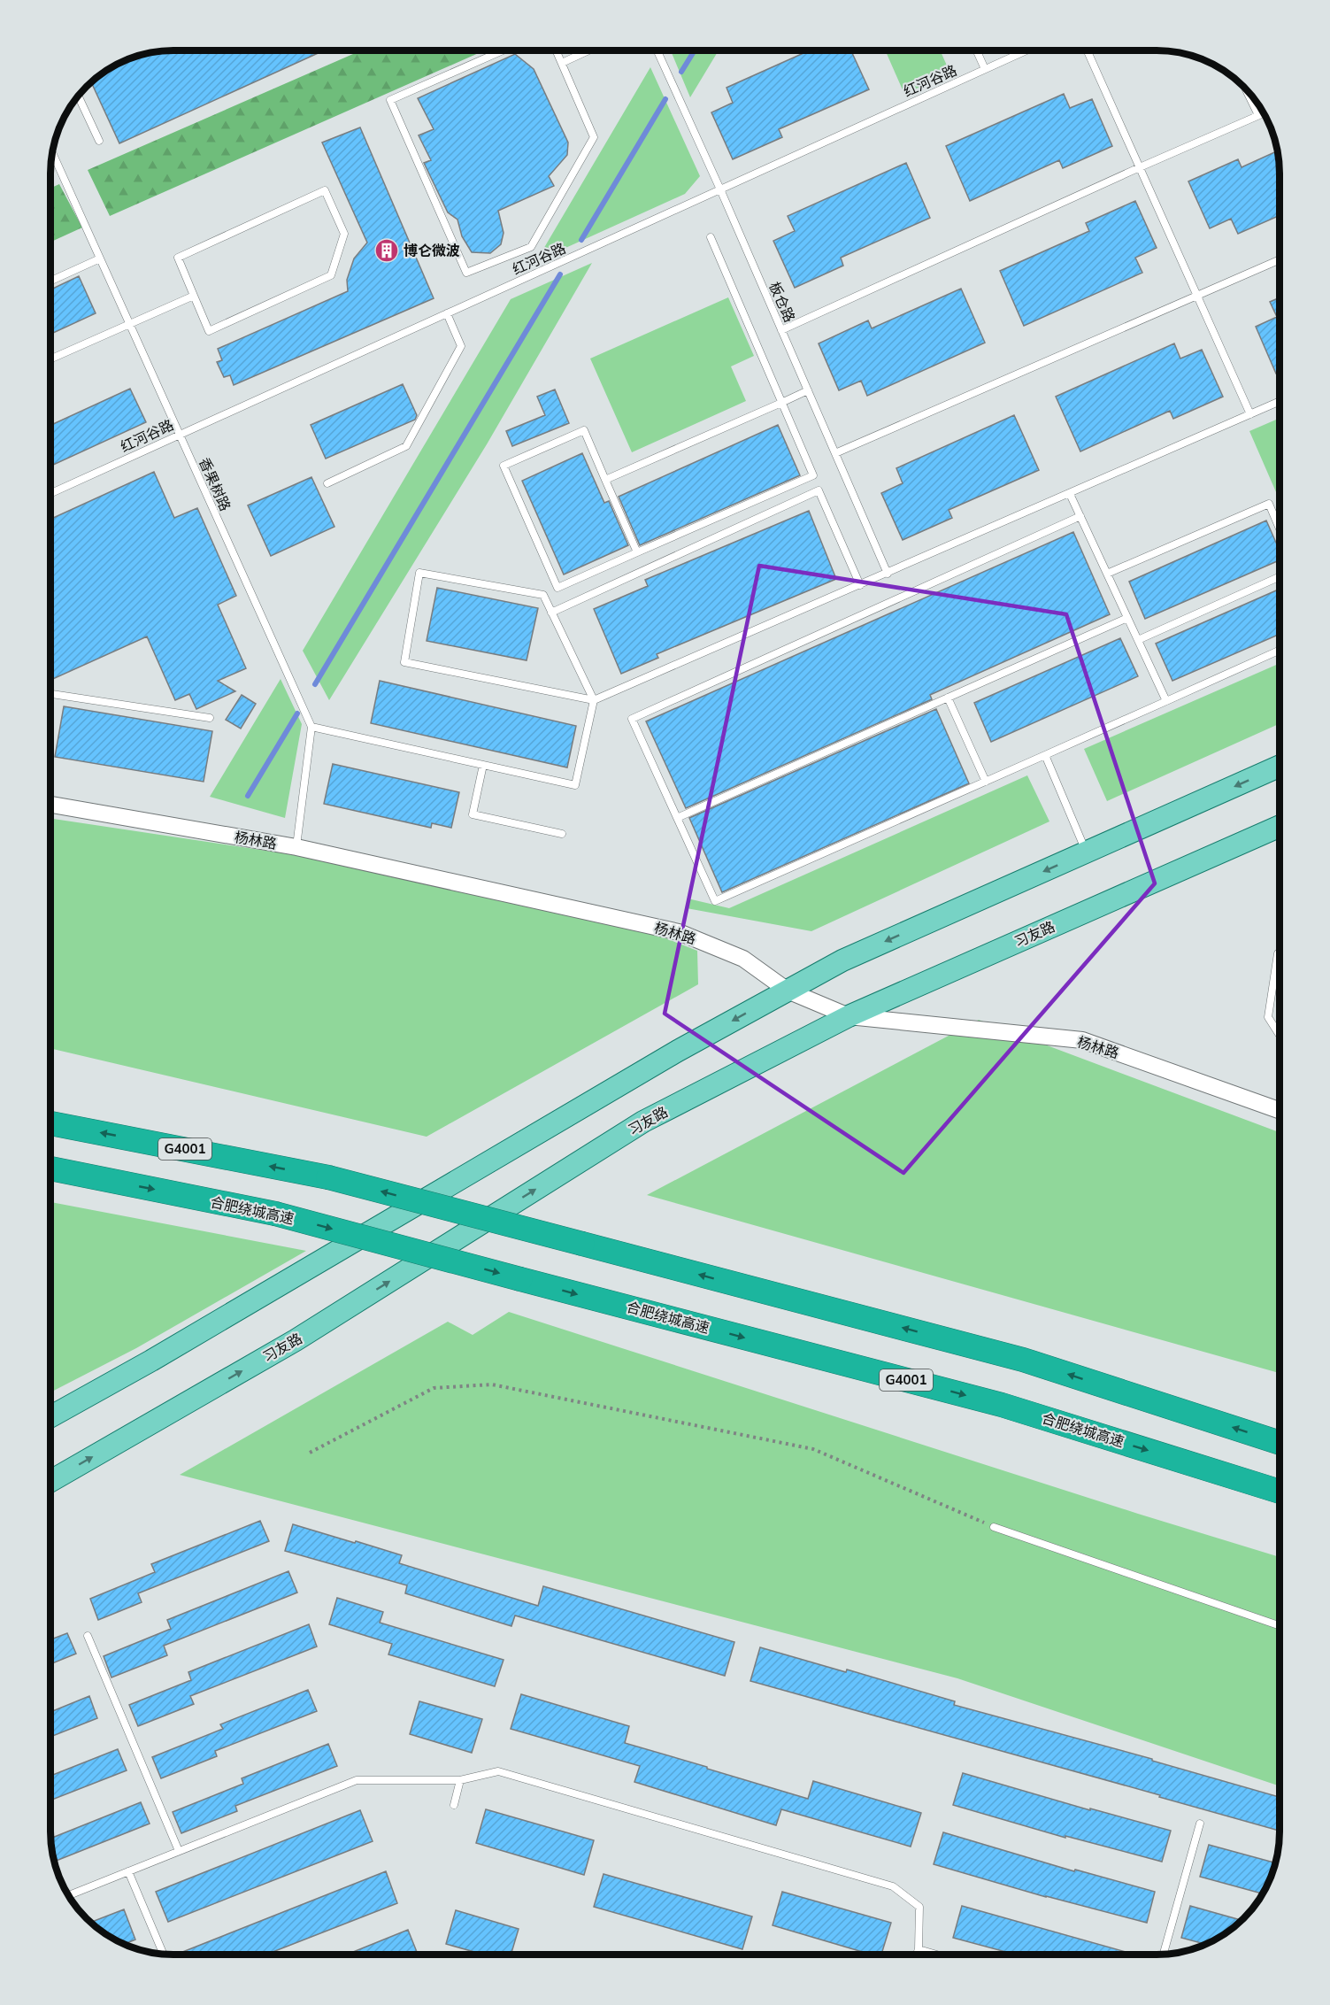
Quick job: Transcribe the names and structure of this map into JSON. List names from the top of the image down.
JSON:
{
  "streets": {
    "highway": ["G4001", "合肥绕城高速"],
    "main road": ["习友路"],
    "street": ["杨林路"],
    "lane": ["红河谷路", "板仓路", "香果树路"]
  },
  "crossings": [
    ["红河谷路", "板仓路"],
    ["红河谷路", "香果树路"],
    ["杨林路", "习友路"]
  ],
  "places": {
    "building": ["博仑微波"]
  }
}
